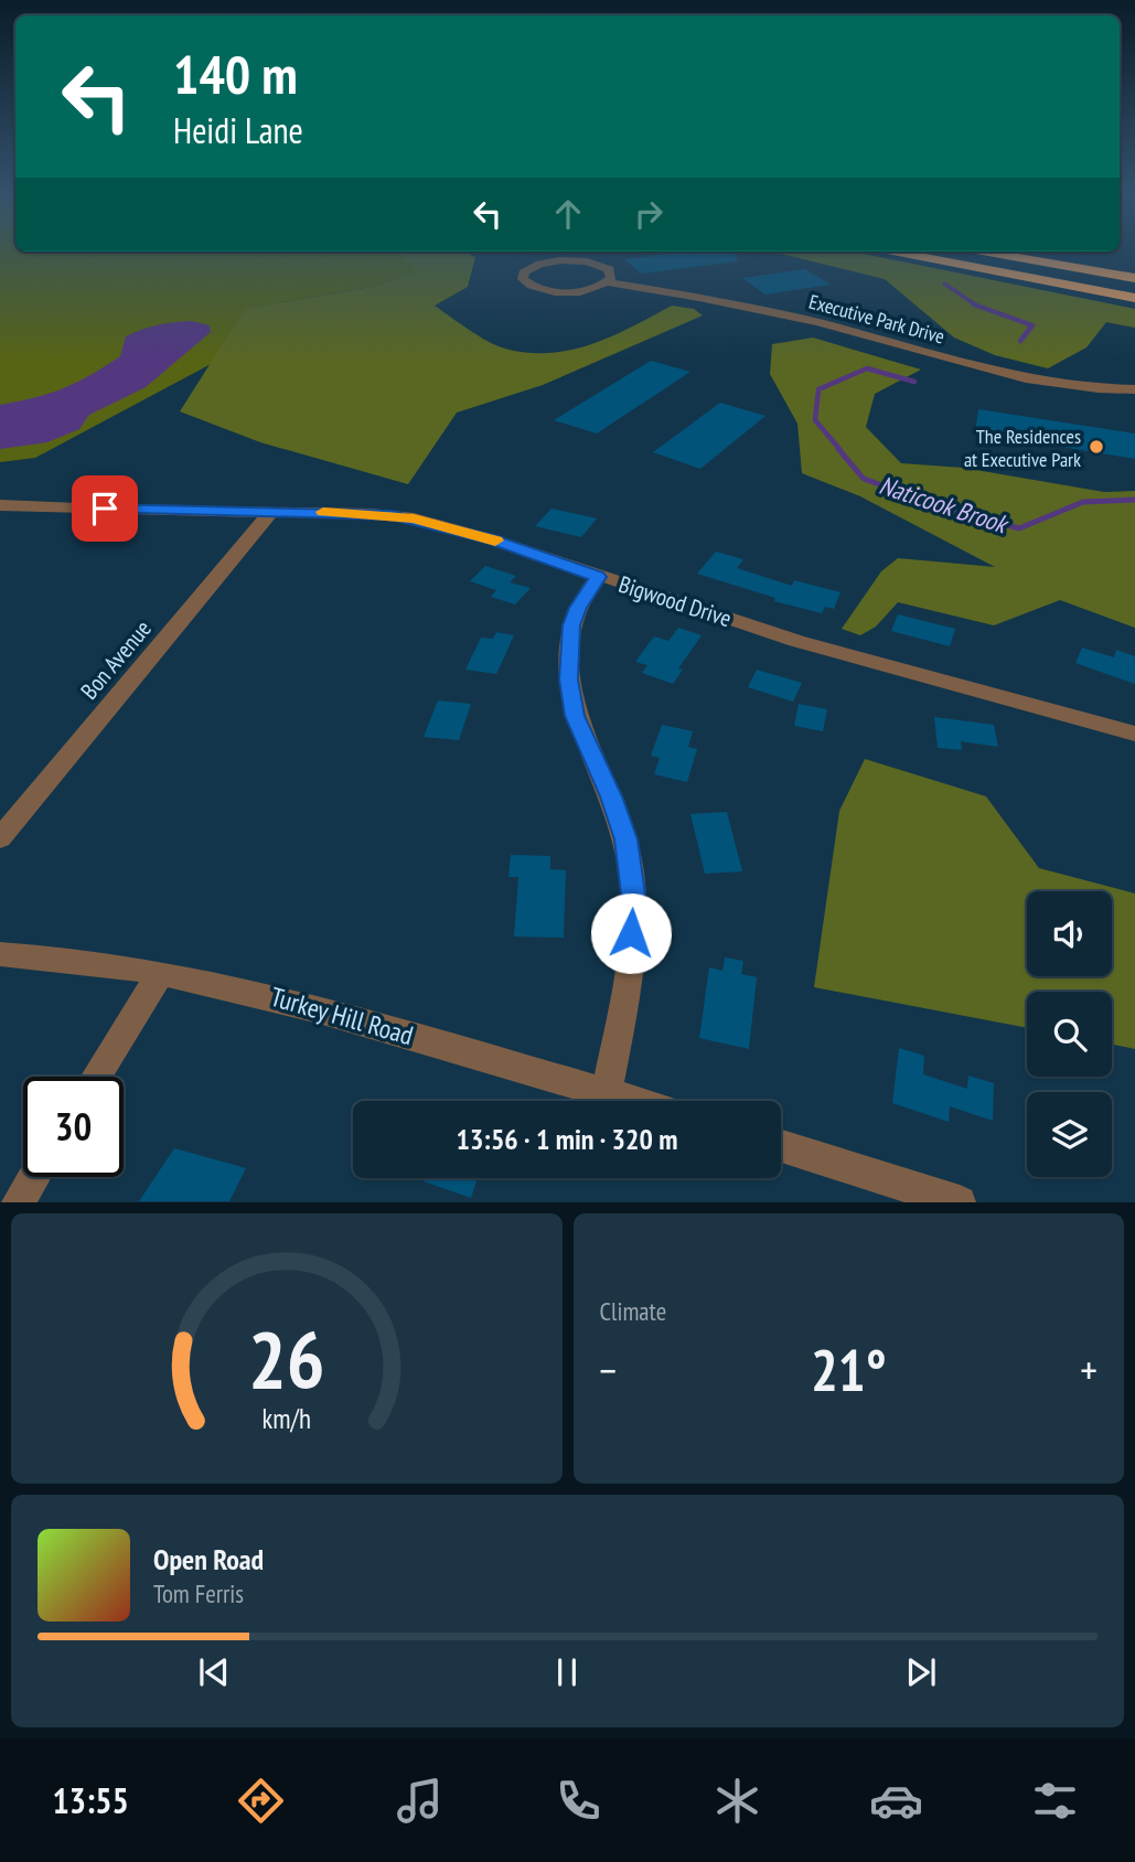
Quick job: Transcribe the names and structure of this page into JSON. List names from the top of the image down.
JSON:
{
  "streets": {
    "street": [
      "Executive Park Drive",
      "Bigwood Drive",
      "Bon Avenue",
      "Turkey Hill Road"
    ]
  },
  "crossings": [
    ["Bigwood Drive", "Turkey Hill Road"]
  ],
  "water": ["Naticook Brook"],
  "places": ["The Residences at Executive Park"],
  "page": {
    "turn": ["140 m", "Heidi Lane"],
    "limit": "30",
    "trip": "13:56 · 1 min · 320 m",
    "tile": "Climate",
    "heat": ["−", "21°", "+"],
    "song": ["Open Road", "Tom Ferris"],
    "tabs": "13:55",
    "gauge": ["26", "km/h"]
  }
}
